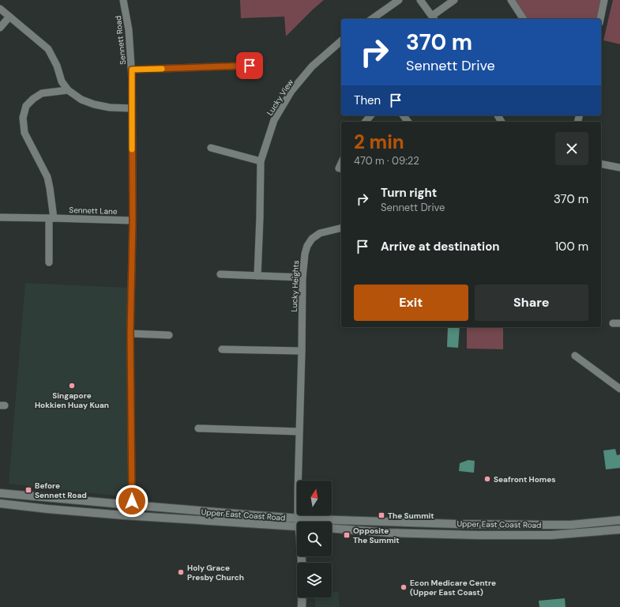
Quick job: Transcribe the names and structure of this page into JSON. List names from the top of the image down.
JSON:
{
  "streets": {
    "main road": ["Upper East Coast Road"],
    "street": [
      "Sennett Road",
      "Lucky View",
      "Sennett Lane",
      "Lucky Heights"
    ]
  },
  "crossings": [
    ["Sennett Road", "Sennett Lane"],
    ["Sennett Road", "Upper East Coast Road"]
  ],
  "places": {
    "other": [
      "Singapore Hokkien Huay Kuan",
      "Seafront Homes",
      "Holy Grace Presby Church",
      "Econ Medicare Centre (Upper East Coast)"
    ],
    "transit": ["Before Sennett Road", "The Summit", "Opposite The Summit"]
  },
  "north": "top",
  "page": {
    "turn": ["370 m", "Sennett Drive"],
    "then": "Then",
    "heading": ["2 min", "470 m · 09:22"],
    "list": [
      {
        "name": "Turn right",
        "note": "Sennett Drive",
        "value": "370 m"
      },
      {
        "name": "Arrive at destination",
        "value": "100 m"
      }
    ],
    "buttons": ["Exit", "Share"]
  }
}
